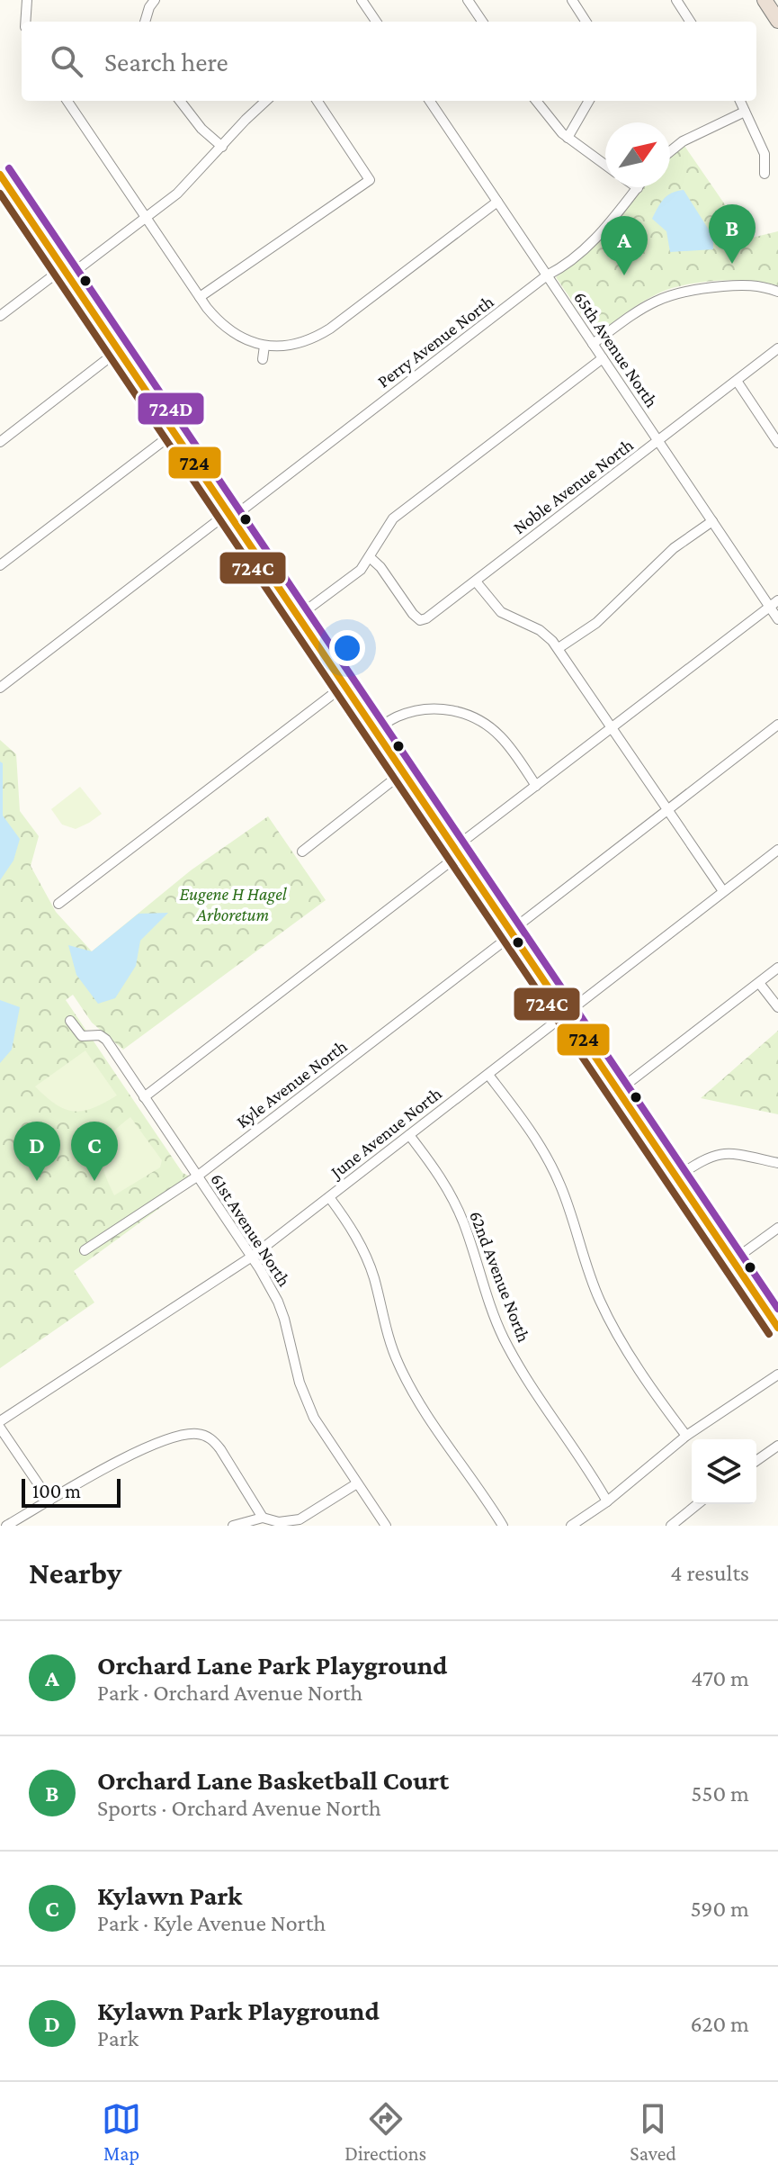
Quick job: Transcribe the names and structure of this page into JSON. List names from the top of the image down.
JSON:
{
  "streets": {
    "street": [
      "Perry Avenue North",
      "65th Avenue North",
      "Noble Avenue North",
      "Kyle Avenue North",
      "June Avenue North",
      "61st Avenue North",
      "62nd Avenue North"
    ]
  },
  "crossings": [
    ["Perry Avenue North", "65th Avenue North"],
    ["65th Avenue North", "Noble Avenue North"],
    ["Kyle Avenue North", "61st Avenue North"],
    ["June Avenue North", "61st Avenue North"],
    ["June Avenue North", "62nd Avenue North"]
  ],
  "parks": ["Eugene H Hagel Arboretum"],
  "lines": ["transit line 724D", "transit line 724", "transit line 724C"],
  "scale_bar": "100 m",
  "north": "top right",
  "page": {
    "search": "Search here",
    "pins": [
      "B",
      "A",
      "C",
      "D"
    ],
    "scale": "100 m",
    "heading": ["Nearby", "4 results"],
    "list": [
      {
        "mark": "A",
        "name": "Orchard Lane Park Playground",
        "note": "Park · Orchard Avenue North",
        "value": "470 m"
      },
      {
        "mark": "B",
        "name": "Orchard Lane Basketball Court",
        "note": "Sports · Orchard Avenue North",
        "value": "550 m"
      },
      {
        "mark": "C",
        "name": "Kylawn Park",
        "note": "Park · Kyle Avenue North",
        "value": "590 m"
      },
      {
        "mark": "D",
        "name": "Kylawn Park Playground",
        "note": "Park",
        "value": "620 m"
      }
    ],
    "nav": ["Map", "Directions", "Saved"]
  }
}
